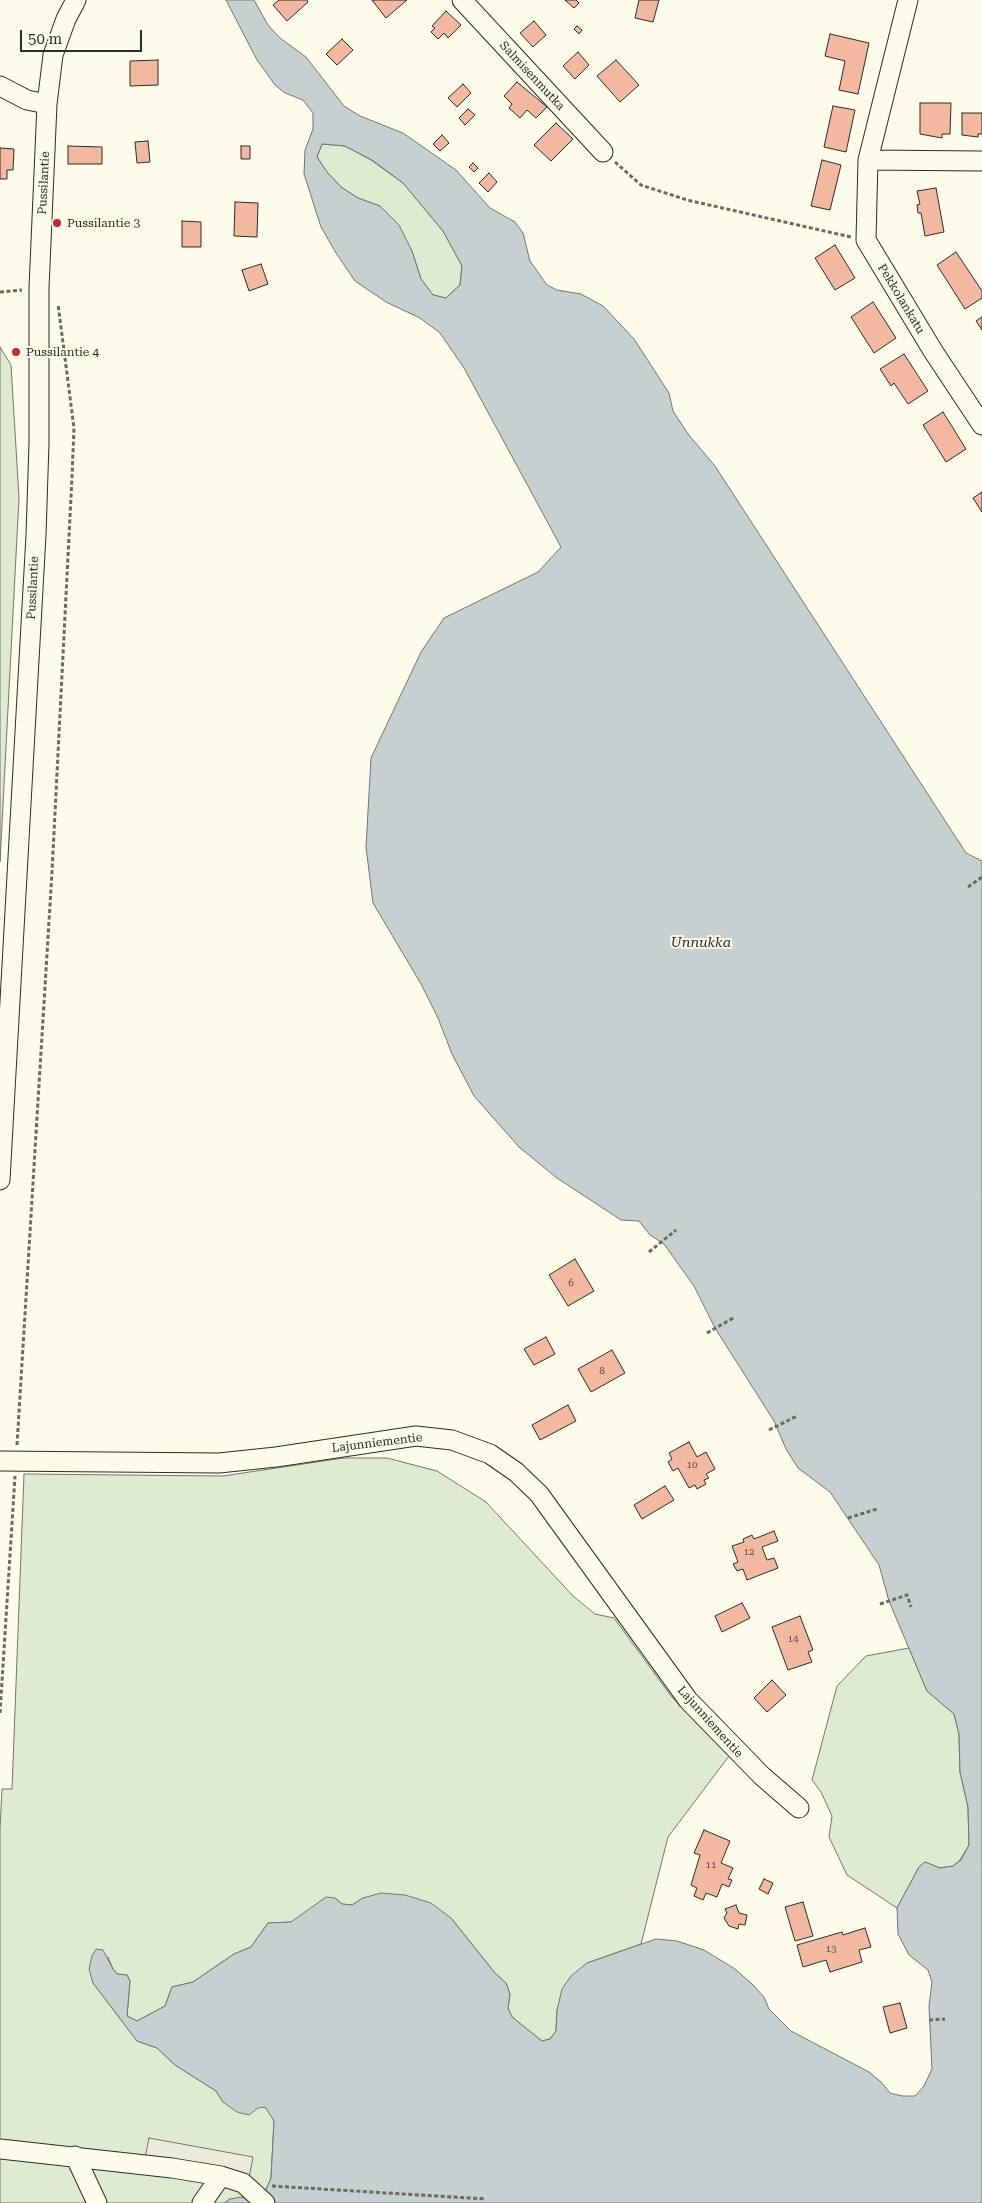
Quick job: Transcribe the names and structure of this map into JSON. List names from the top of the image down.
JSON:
{
  "streets": {
    "street": [
      "Salmisenmutka",
      "Pussilantie",
      "Pekkolankatu",
      "Lajunniementie"
    ]
  },
  "water": ["Unnukka"],
  "places": ["Pussilantie 3", "Pussilantie 4"],
  "house_numbers": [
    "6",
    "8",
    "10",
    "12",
    "14",
    "11",
    "13"
  ],
  "scale_bar": "50 m"
}
